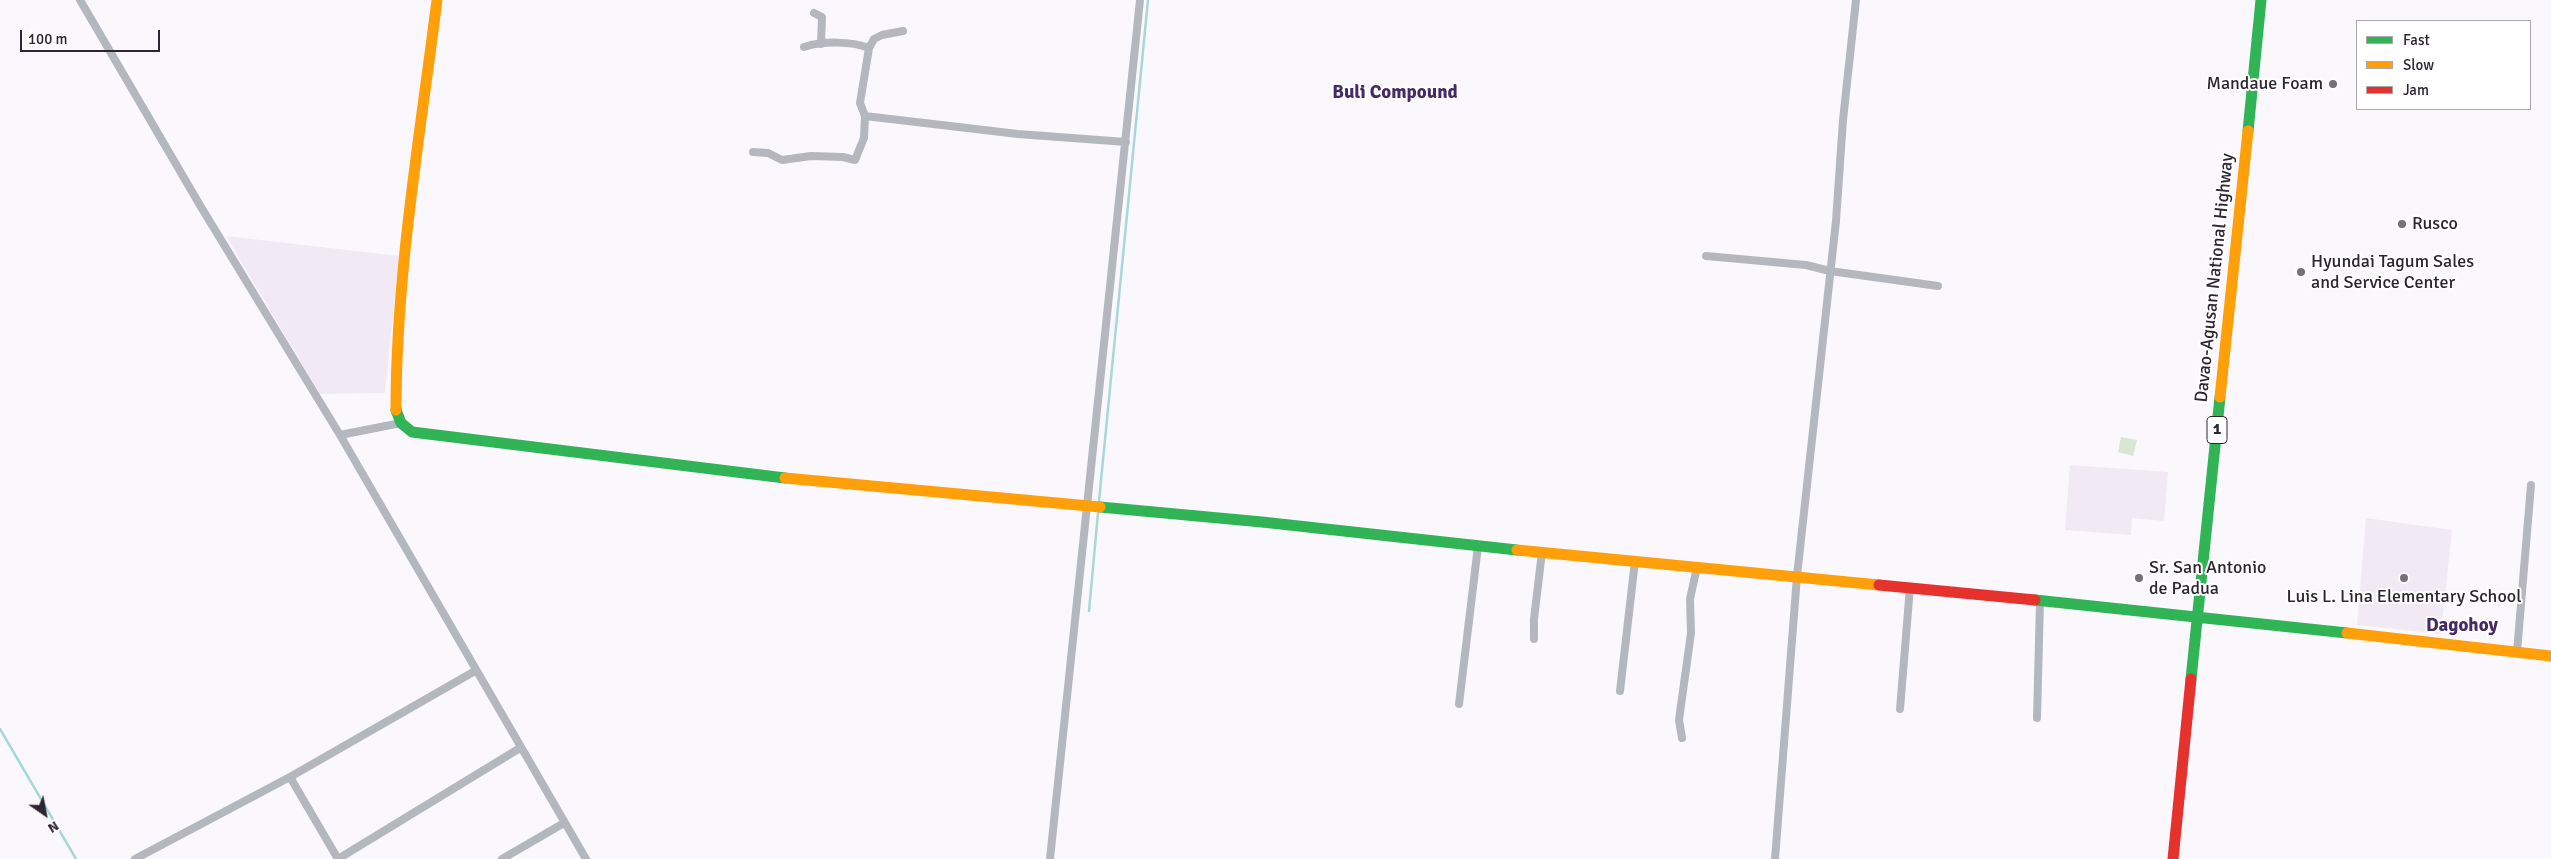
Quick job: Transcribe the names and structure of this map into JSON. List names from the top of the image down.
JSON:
{
  "streets": {
    "main road": ["Davao-Agusan National Highway", "1"]
  },
  "districts": ["Buli Compound", "Dagohoy"],
  "places": [
    "Mandaue Foam",
    "Rusco",
    "Hyundai Tagum Sales and Service Center",
    "Sr. San Antonio de Padua",
    "Luis L. Lina Elementary School"
  ],
  "legend": ["Fast", "Slow", "Jam"],
  "scale_bar": "100 m",
  "north": "bottom right"
}
